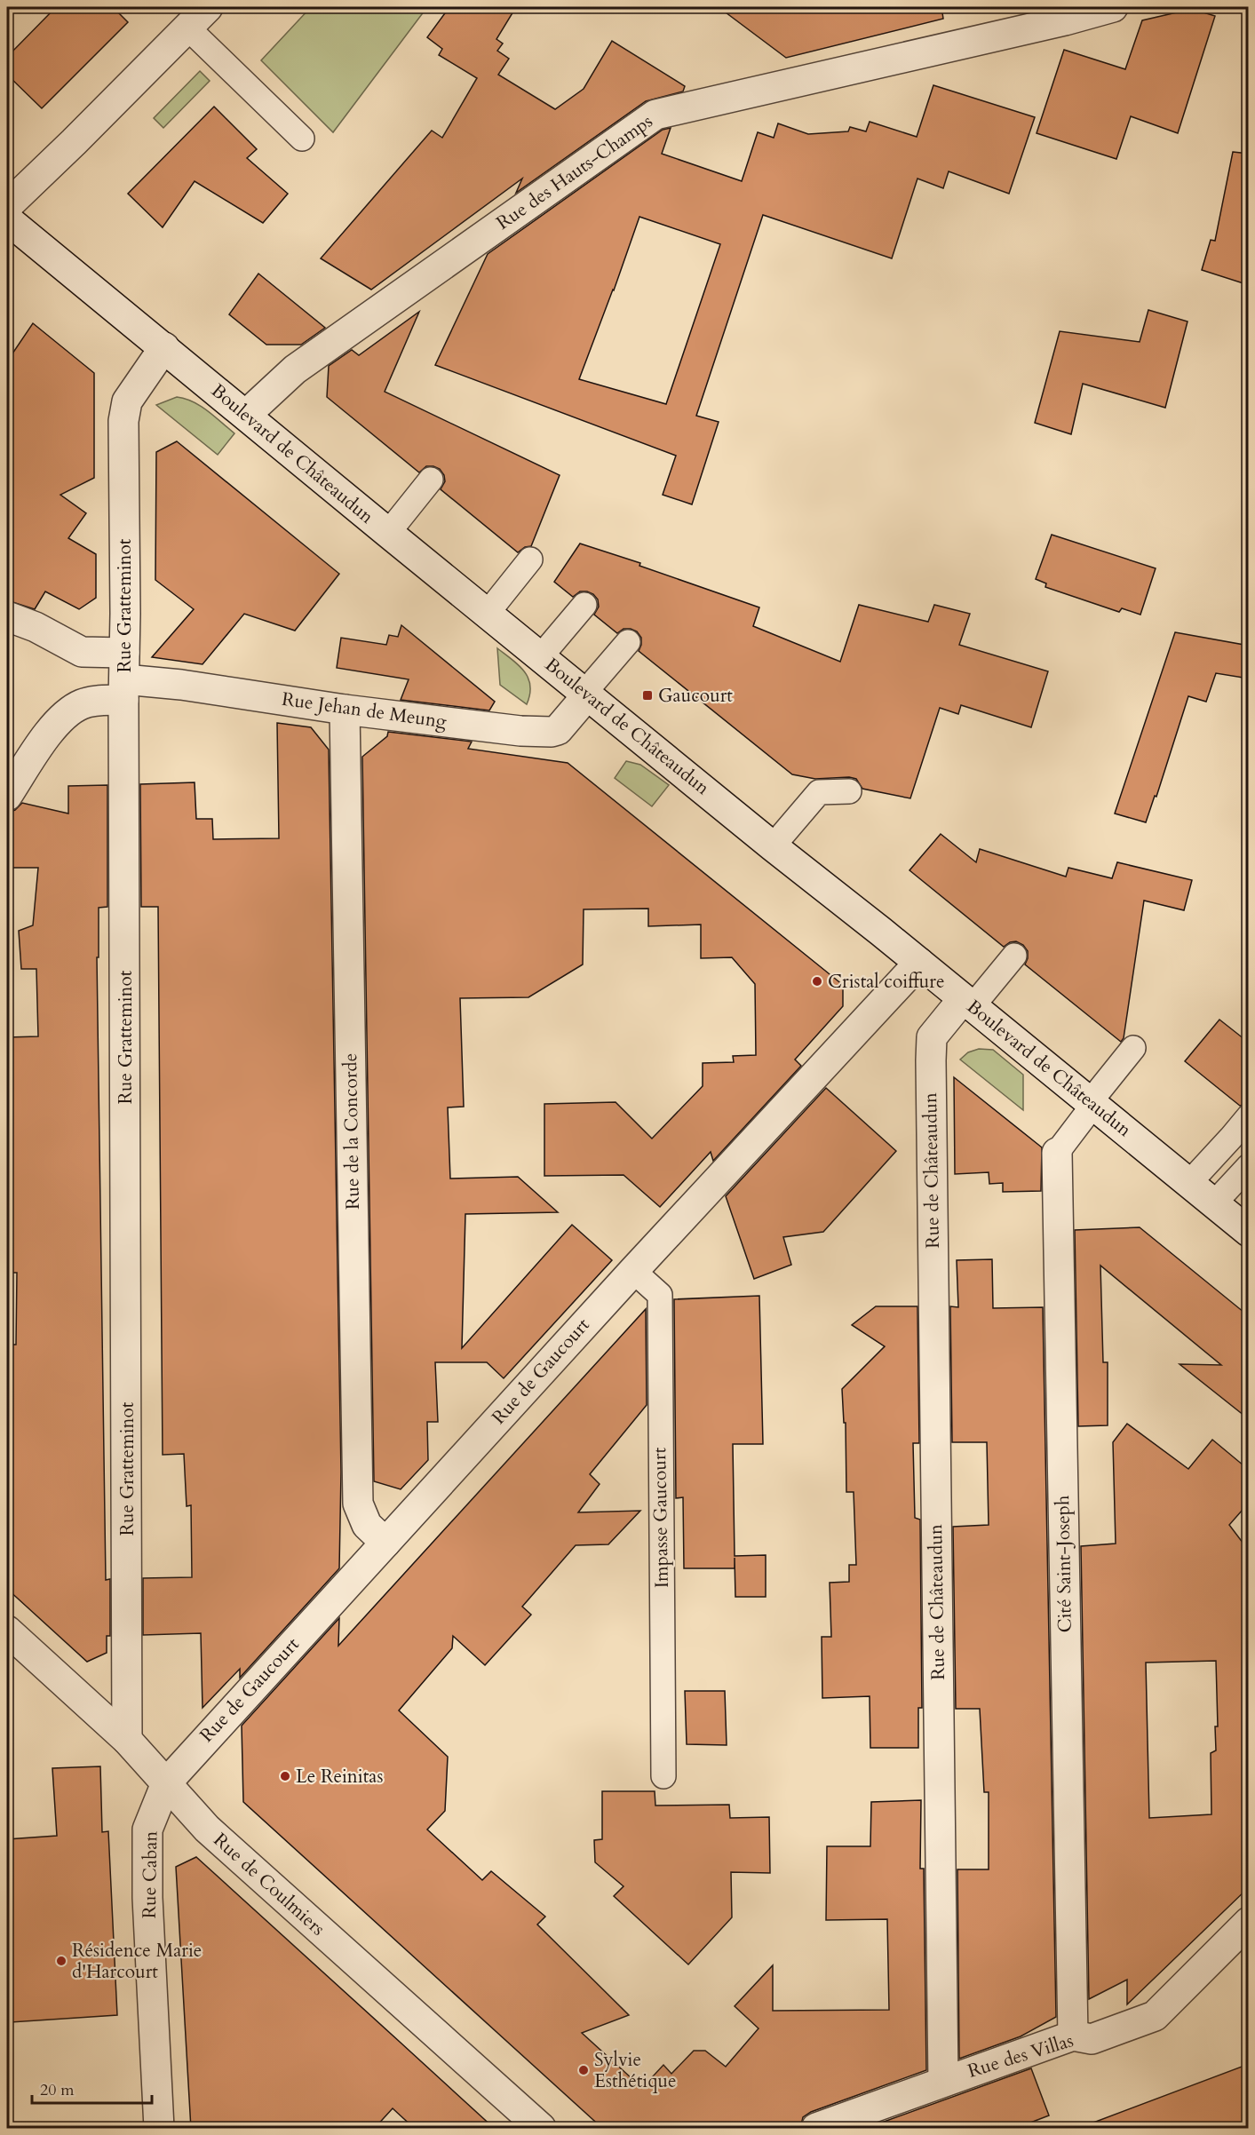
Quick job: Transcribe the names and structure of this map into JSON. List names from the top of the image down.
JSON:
{
  "streets": {
    "street": [
      "Rue des Hauts-Champs",
      "Boulevard de Châteaudun",
      "Rue Gratteminot",
      "Rue Jehan de Meung",
      "Rue de la Concorde",
      "Rue de Châteaudun",
      "Rue de Gaucourt",
      "Cité Saint-Joseph",
      "Rue Caban",
      "Rue de Coulmiers",
      "Rue des Villas"
    ],
    "lane": ["Impasse Gaucourt"]
  },
  "crossings": [
    ["Rue des Hauts-Champs", "Boulevard de Châteaudun"],
    ["Boulevard de Châteaudun", "Rue Gratteminot"],
    ["Boulevard de Châteaudun", "Rue Jehan de Meung"],
    ["Boulevard de Châteaudun", "Rue de Châteaudun"],
    ["Boulevard de Châteaudun", "Rue de Gaucourt"],
    ["Boulevard de Châteaudun", "Cité Saint-Joseph"],
    ["Rue Gratteminot", "Rue Jehan de Meung"],
    ["Rue Gratteminot", "Rue de Coulmiers"],
    ["Rue Jehan de Meung", "Rue de la Concorde"],
    ["Rue de la Concorde", "Rue de Gaucourt"],
    ["Rue de Châteaudun", "Rue des Villas"],
    ["Rue de Gaucourt", "Impasse Gaucourt"],
    ["Rue de Gaucourt", "Rue Caban"],
    ["Rue de Gaucourt", "Rue de Coulmiers"],
    ["Cité Saint-Joseph", "Rue des Villas"],
    ["Rue Caban", "Rue de Coulmiers"]
  ],
  "places": {
    "transit": ["Gaucourt"],
    "other": [
      "Cristal coiffure",
      "Le Reinitas",
      "Résidence Marie d'Harcourt",
      "Sylvie Esthétique"
    ]
  },
  "scale_bar": "20 m"
}
